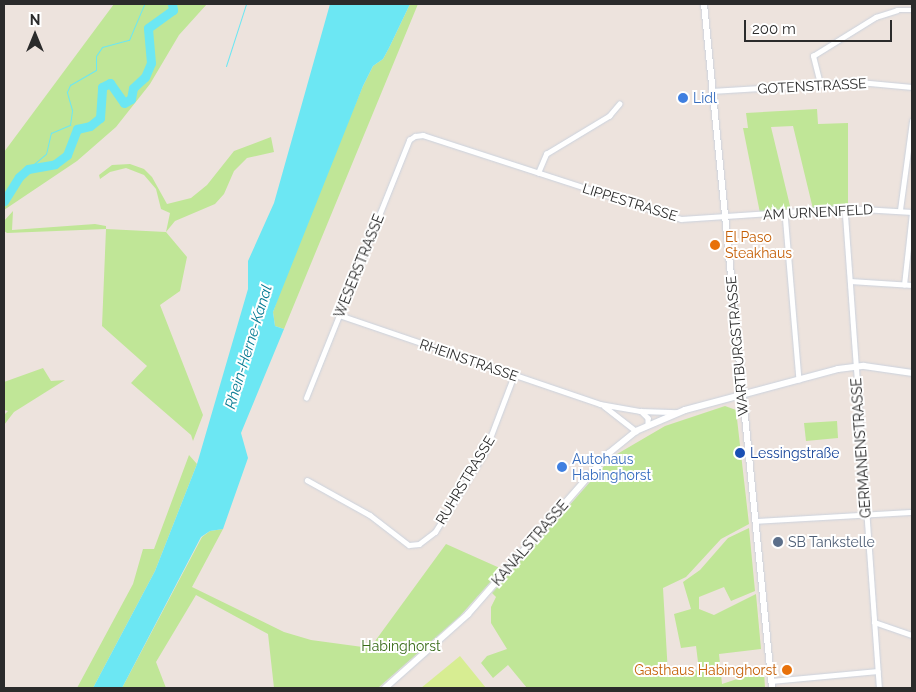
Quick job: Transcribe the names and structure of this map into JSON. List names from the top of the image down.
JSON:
{
  "streets": {
    "main road": ["WARTBURGSTRASSE", "KANALSTRASSE"],
    "street": [
      "GOTENSTRASSE",
      "LIPPESTRASSE",
      "AM URNENFELD",
      "WESERSTRASSE",
      "RHEINSTRASSE",
      "GERMANENSTRASSE",
      "RUHRSTRASSE"
    ]
  },
  "crossings": [
    ["GOTENSTRASSE", "WARTBURGSTRASSE"],
    ["LIPPESTRASSE", "AM URNENFELD"],
    ["LIPPESTRASSE", "WESERSTRASSE"],
    ["LIPPESTRASSE", "WARTBURGSTRASSE"],
    ["AM URNENFELD", "WARTBURGSTRASSE"],
    ["AM URNENFELD", "GERMANENSTRASSE"],
    ["WESERSTRASSE", "RHEINSTRASSE"],
    ["WARTBURGSTRASSE", "KANALSTRASSE"],
    ["RHEINSTRASSE", "RUHRSTRASSE"],
    ["RHEINSTRASSE", "KANALSTRASSE"],
    ["GERMANENSTRASSE", "KANALSTRASSE"]
  ],
  "water": ["Rhein-Herne-Kanal"],
  "parks": ["Habinghorst"],
  "places": [
    "Lidl",
    "El Paso Steakhaus",
    "Lessingstraße",
    "Autohaus Habinghorst",
    "SB Tankstelle",
    "Gasthaus Habinghorst"
  ],
  "scale_bar": "200 m",
  "north": "top"
}
